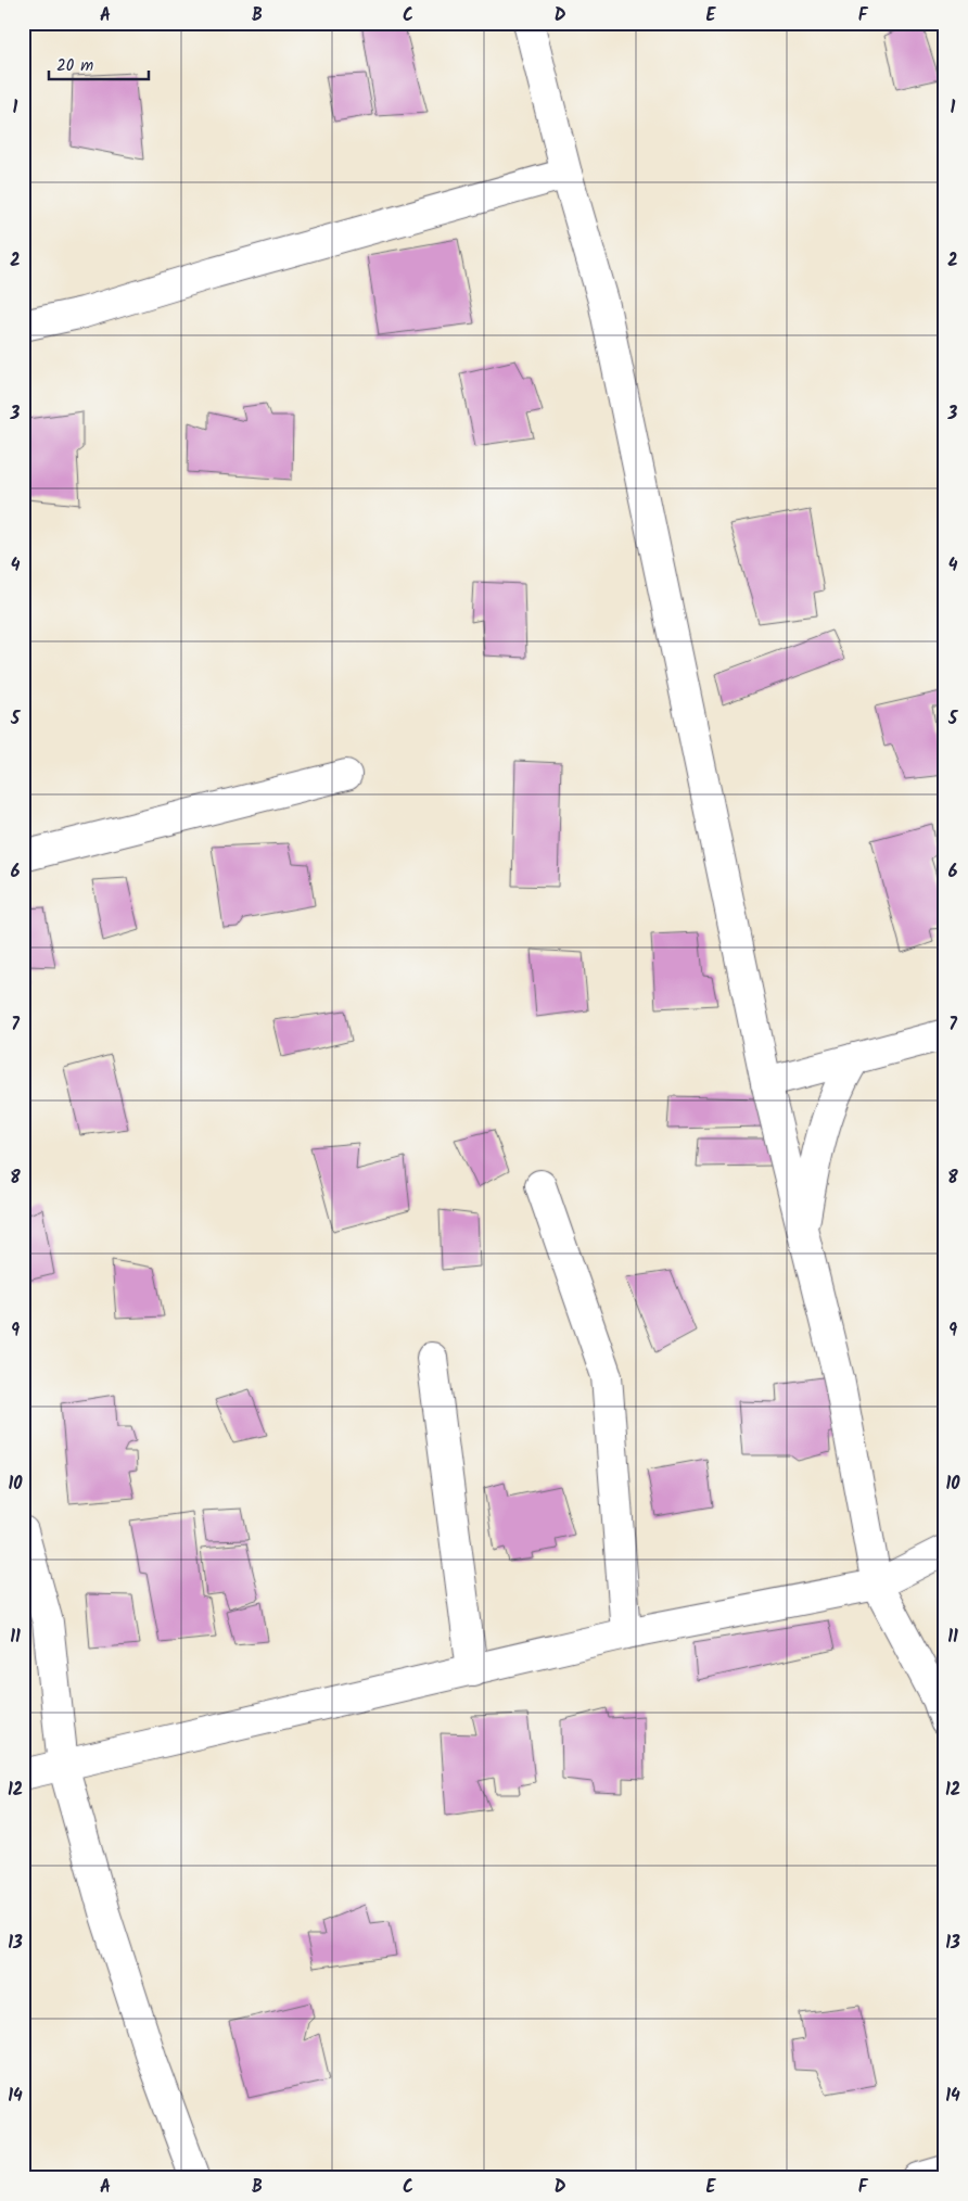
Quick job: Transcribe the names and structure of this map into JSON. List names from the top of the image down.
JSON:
{
  "scale_bar": "20 m",
  "grid": {
    "columns": [
      "A",
      "B",
      "C",
      "D",
      "E",
      "F"
    ],
    "rows": [
      "1",
      "2",
      "3",
      "4",
      "5",
      "6",
      "7",
      "8",
      "9",
      "10",
      "11",
      "12",
      "13",
      "14"
    ]
  }
}
